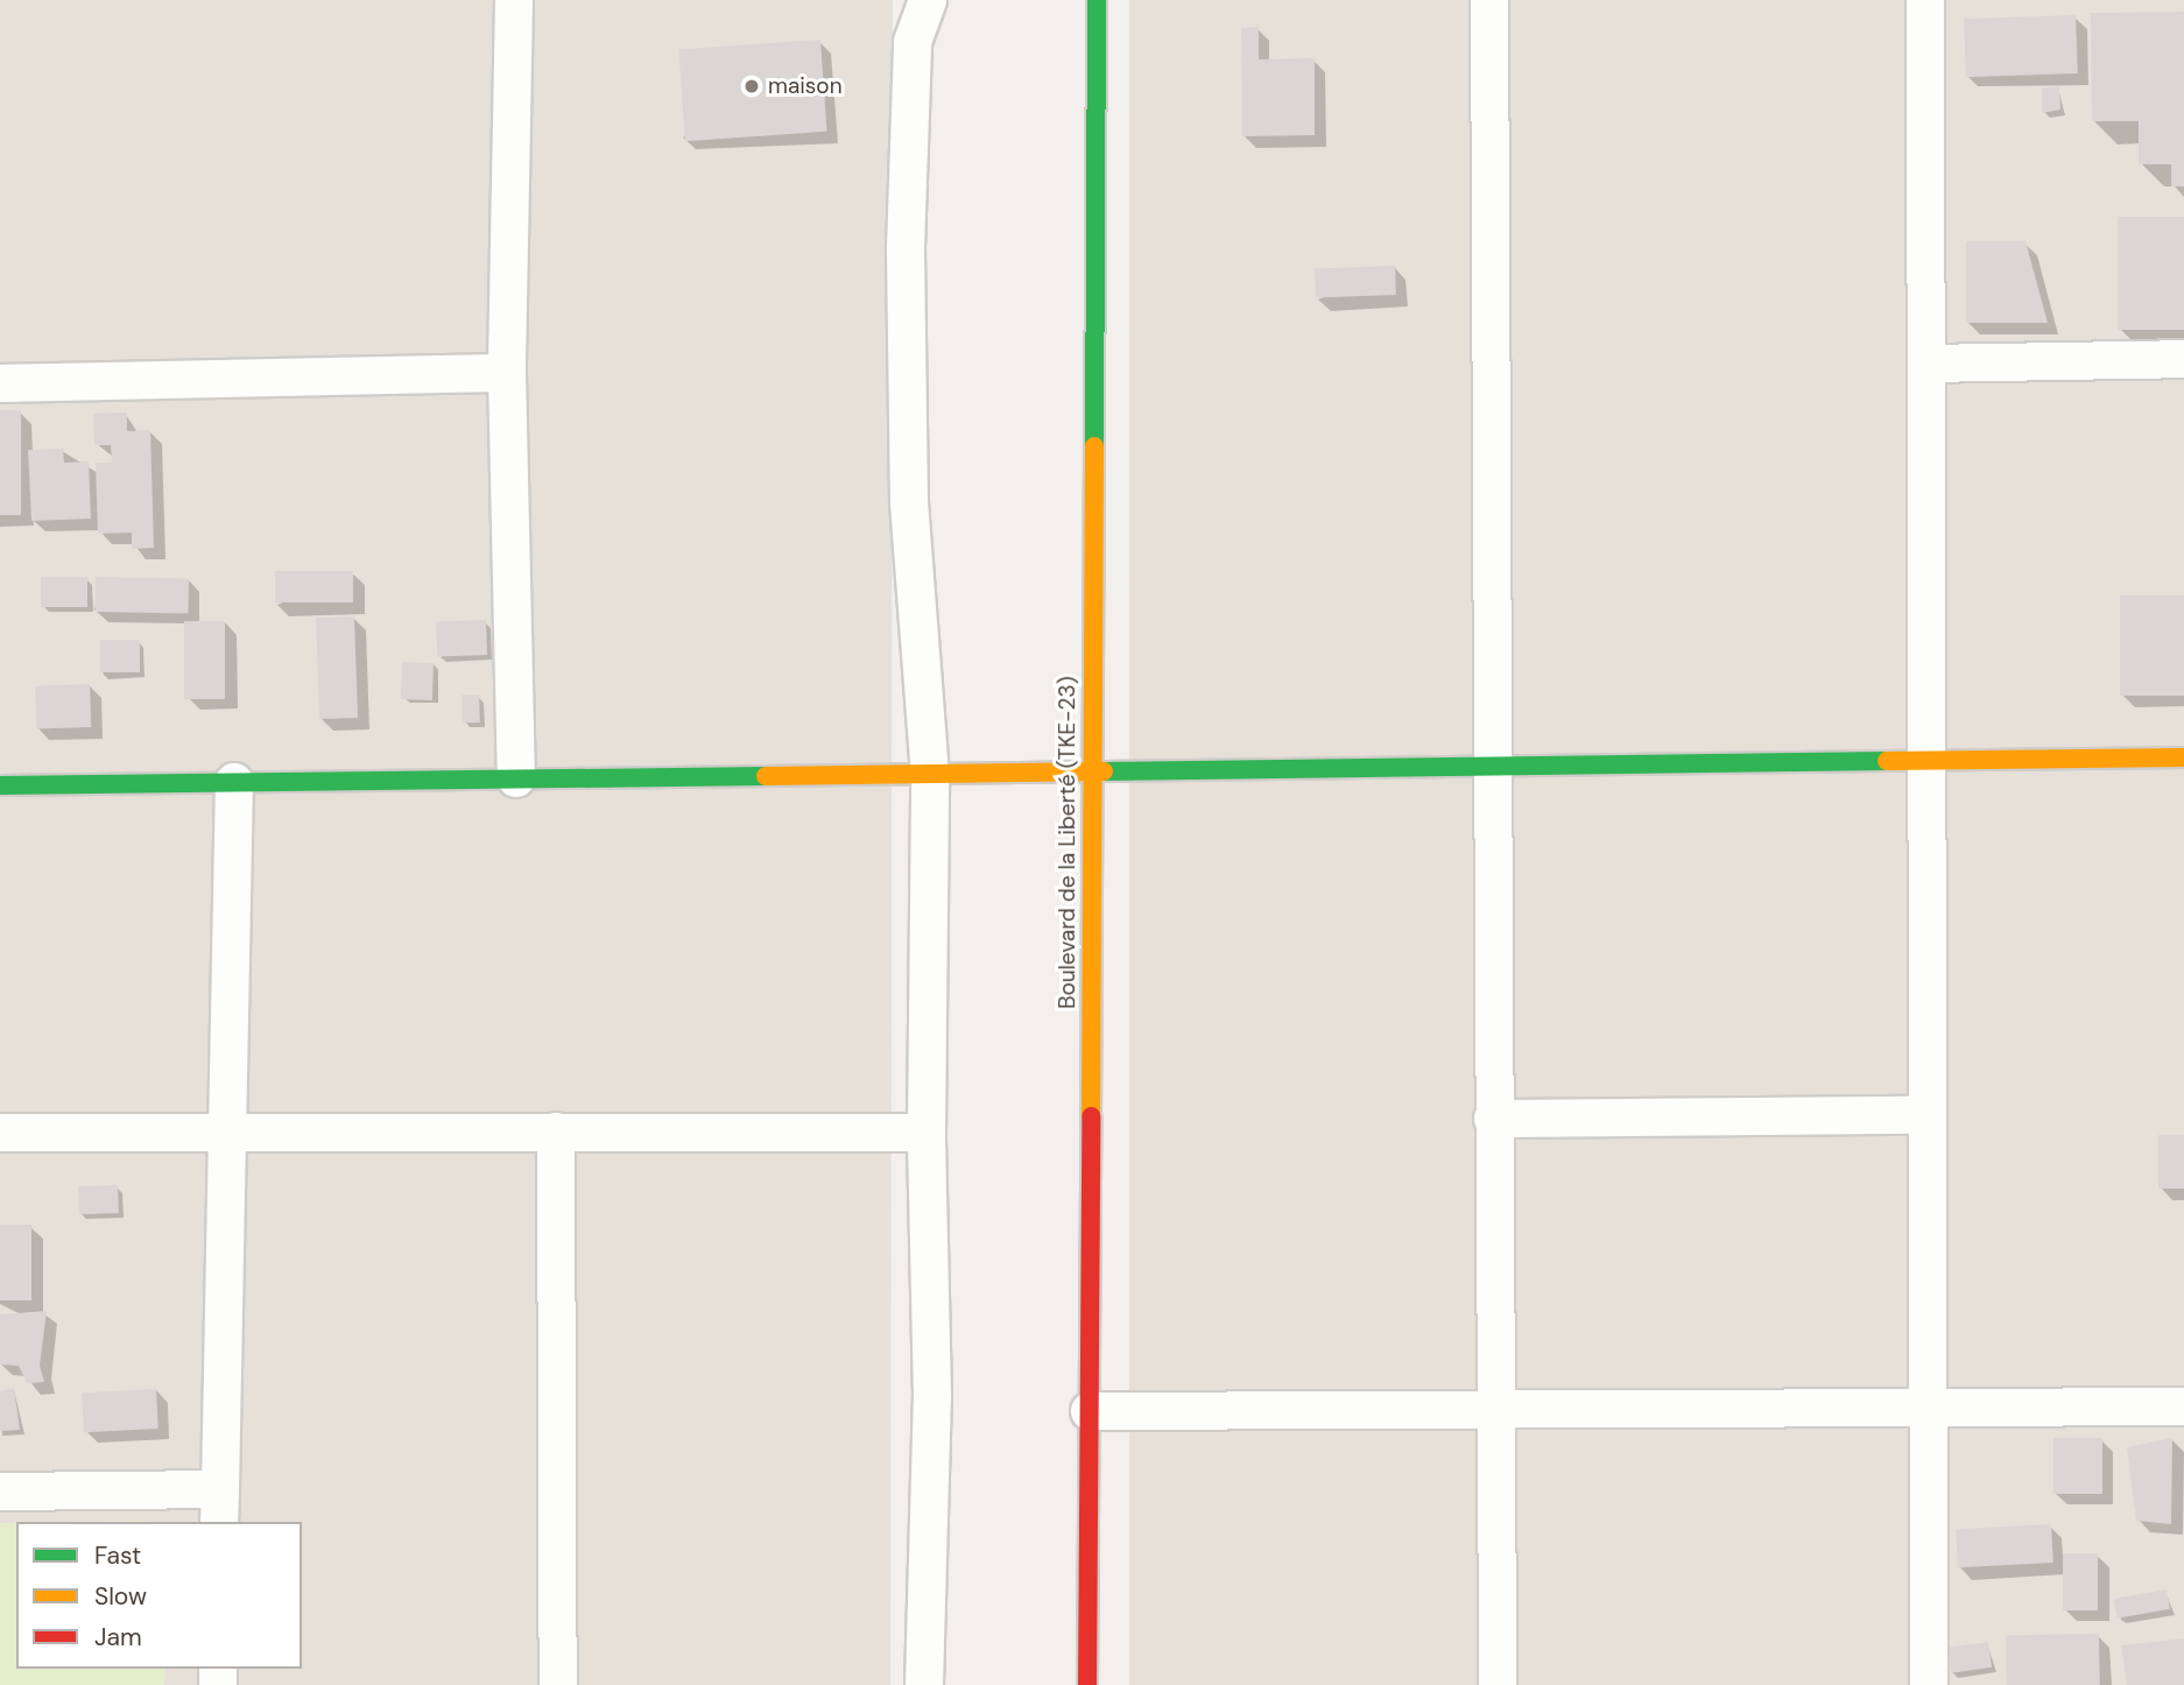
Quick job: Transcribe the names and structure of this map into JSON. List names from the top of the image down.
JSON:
{
  "streets": {
    "street": ["Boulevard de la Liberté (TKE-23)"]
  },
  "places": ["maison"],
  "legend": ["Fast", "Slow", "Jam"]
}
